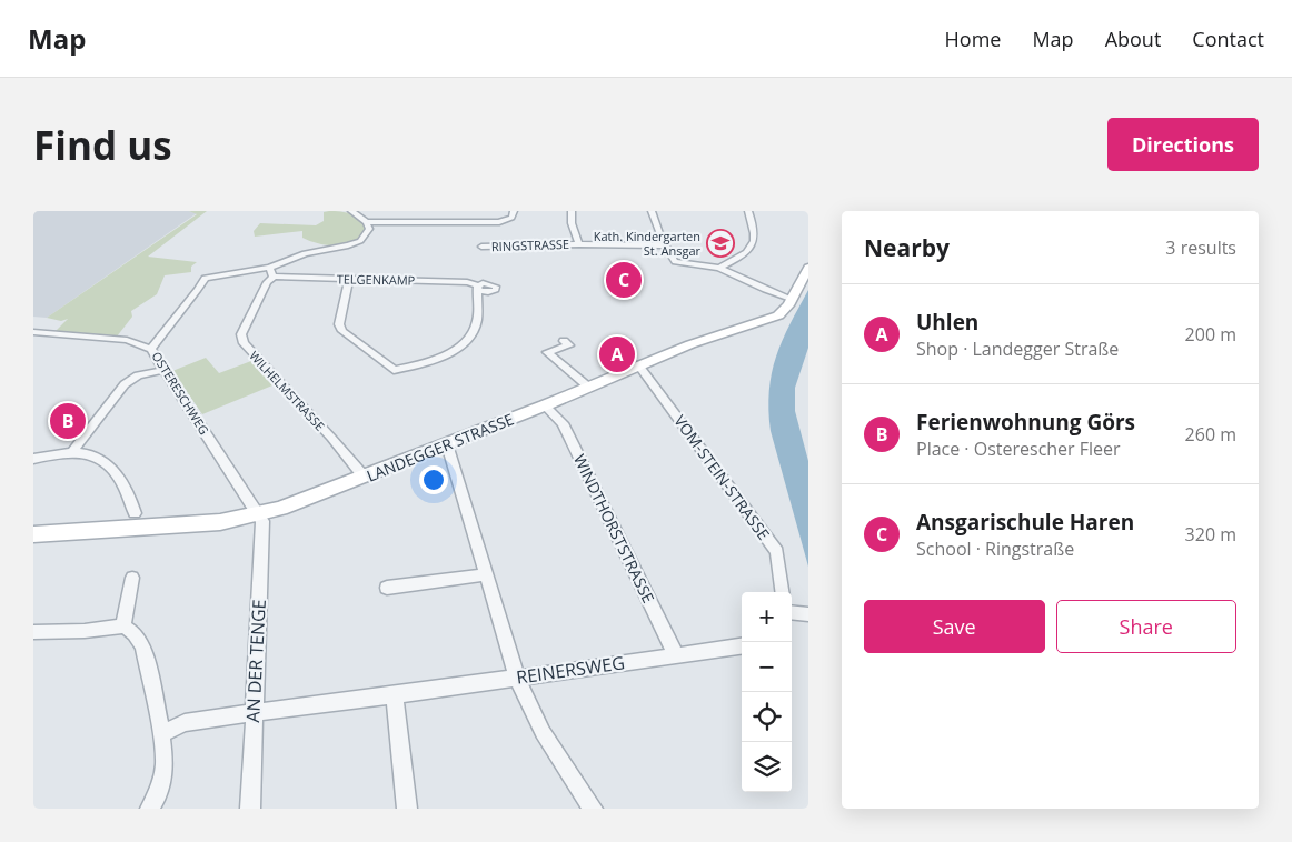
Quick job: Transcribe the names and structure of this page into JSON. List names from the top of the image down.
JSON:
{
  "streets": {
    "main road": ["LANDEGGER STRASSE"],
    "street": [
      "RINGSTRASSE",
      "TELGENKAMP",
      "WILHELMSTRASSE",
      "OSTERESCHWEG",
      "VOM-STEIN-STRASSE",
      "WINDTHORSTSTRASSE",
      "AN DER TENGE",
      "REINERSWEG"
    ]
  },
  "crossings": [
    ["TELGENKAMP", "WILHELMSTRASSE"],
    ["TELGENKAMP", "OSTERESCHWEG"],
    ["WILHELMSTRASSE", "OSTERESCHWEG"],
    ["WILHELMSTRASSE", "LANDEGGER STRASSE"],
    ["OSTERESCHWEG", "LANDEGGER STRASSE"],
    ["OSTERESCHWEG", "AN DER TENGE"],
    ["LANDEGGER STRASSE", "VOM-STEIN-STRASSE"],
    ["LANDEGGER STRASSE", "WINDTHORSTSTRASSE"],
    ["LANDEGGER STRASSE", "AN DER TENGE"],
    ["WINDTHORSTSTRASSE", "REINERSWEG"],
    ["AN DER TENGE", "REINERSWEG"]
  ],
  "places": {
    "school or university": ["Kath. Kindergarten St. Ansgar"]
  },
  "page": {
    "header": "Map",
    "nav": [
      "Home",
      "Map",
      "About",
      "Contact"
    ],
    "buttons": [
      "Directions",
      ["Save", "Share"]
    ],
    "title": "Find us",
    "heading": ["Nearby", "3 results"],
    "pins": ["C", "A", "B"],
    "list": [
      {
        "mark": "A",
        "name": "Uhlen",
        "note": "Shop · Landegger Straße",
        "value": "200 m"
      },
      {
        "mark": "B",
        "name": "Ferienwohnung Görs",
        "note": "Place · Osterescher Fleer",
        "value": "260 m"
      },
      {
        "mark": "C",
        "name": "Ansgarischule Haren",
        "note": "School · Ringstraße",
        "value": "320 m"
      }
    ],
    "map_buttons": ["+", "−"]
  }
}
